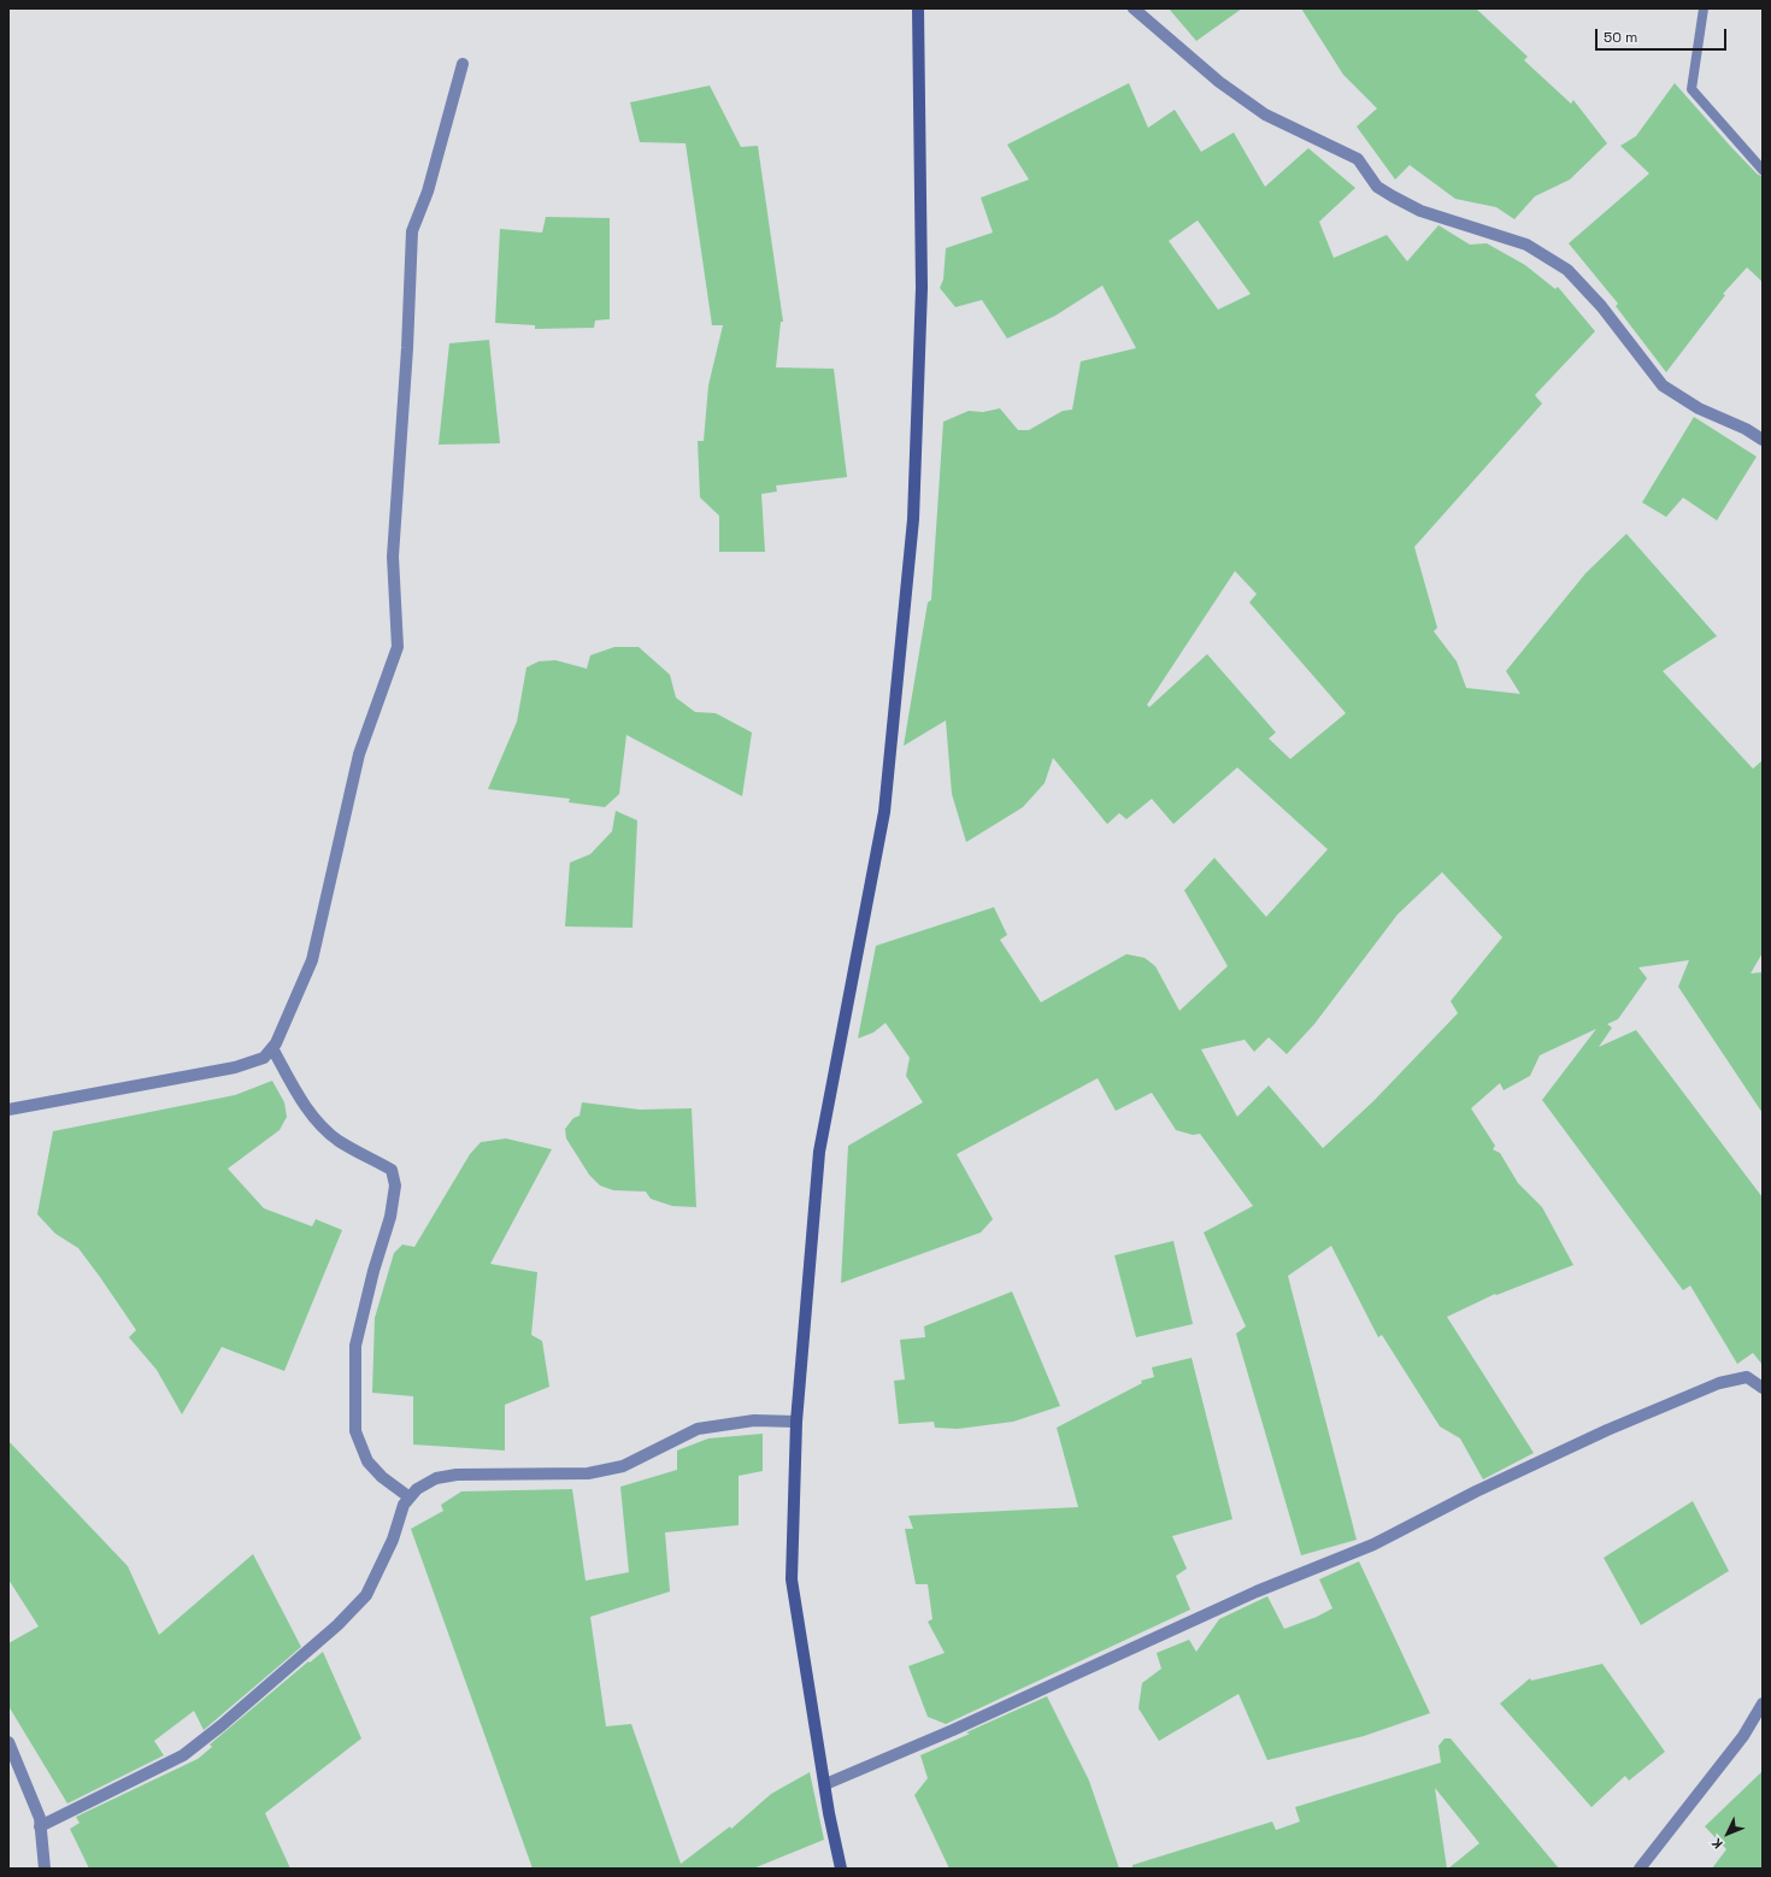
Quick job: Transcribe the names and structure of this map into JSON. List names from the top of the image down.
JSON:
{
  "scale_bar": "50 m",
  "north": "bottom left"
}
